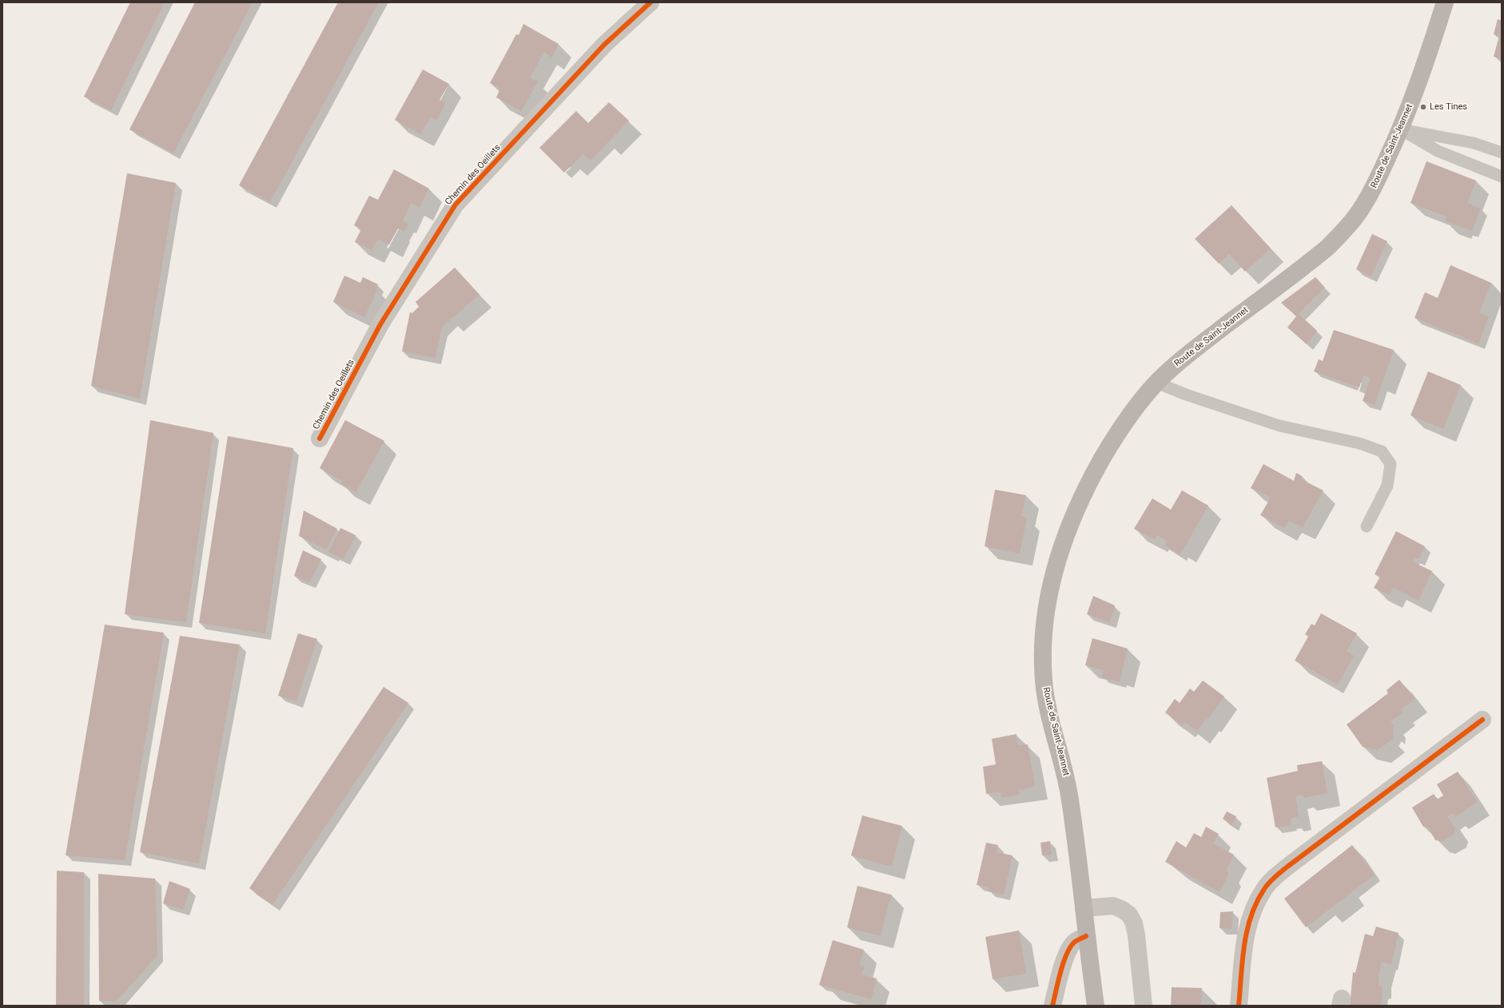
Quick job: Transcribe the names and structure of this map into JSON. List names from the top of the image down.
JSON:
{
  "streets": {
    "main road": ["Route de Saint-Jeannet"],
    "street": ["Chemin des Oeillets"]
  },
  "places": ["Les Tines"]
}
